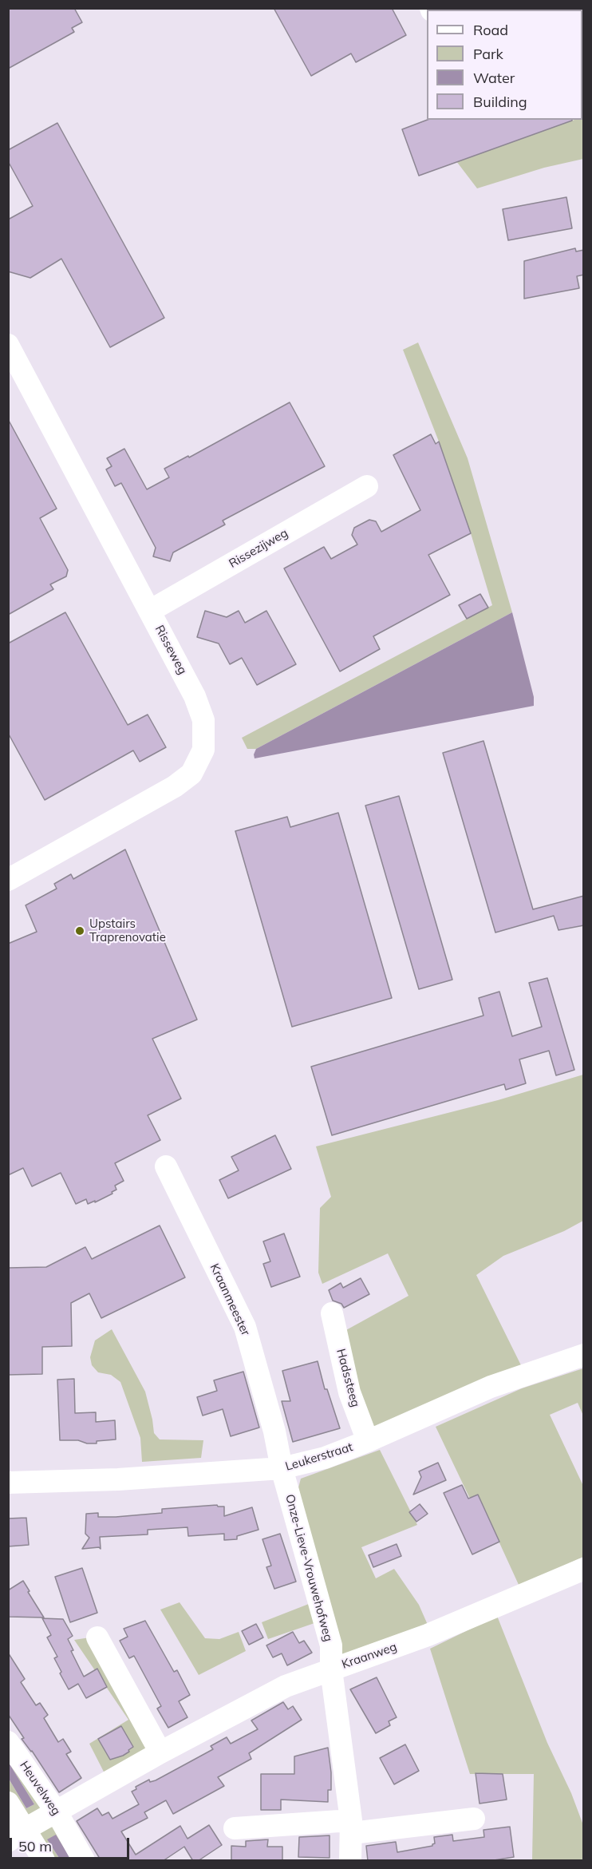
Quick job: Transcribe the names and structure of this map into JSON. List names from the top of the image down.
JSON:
{
  "streets": {
    "street": [
      "Rissezijweg",
      "Risseweg",
      "Kraanmeester",
      "Hadssteeg",
      "Leukerstraat",
      "Onze-Lieve-Vrouwehofweg",
      "Kraanweg",
      "Heuvelweg"
    ]
  },
  "crossings": [
    ["Rissezijweg", "Risseweg"],
    ["Kraanmeester", "Leukerstraat"],
    ["Kraanmeester", "Onze-Lieve-Vrouwehofweg"],
    ["Hadssteeg", "Leukerstraat"],
    ["Leukerstraat", "Onze-Lieve-Vrouwehofweg"],
    ["Onze-Lieve-Vrouwehofweg", "Kraanweg"],
    ["Kraanweg", "Heuvelweg"]
  ],
  "places": ["Upstairs Traprenovatie"],
  "legend": [
    "Road",
    "Park",
    "Water",
    "Building"
  ],
  "scale_bar": "50 m"
}
